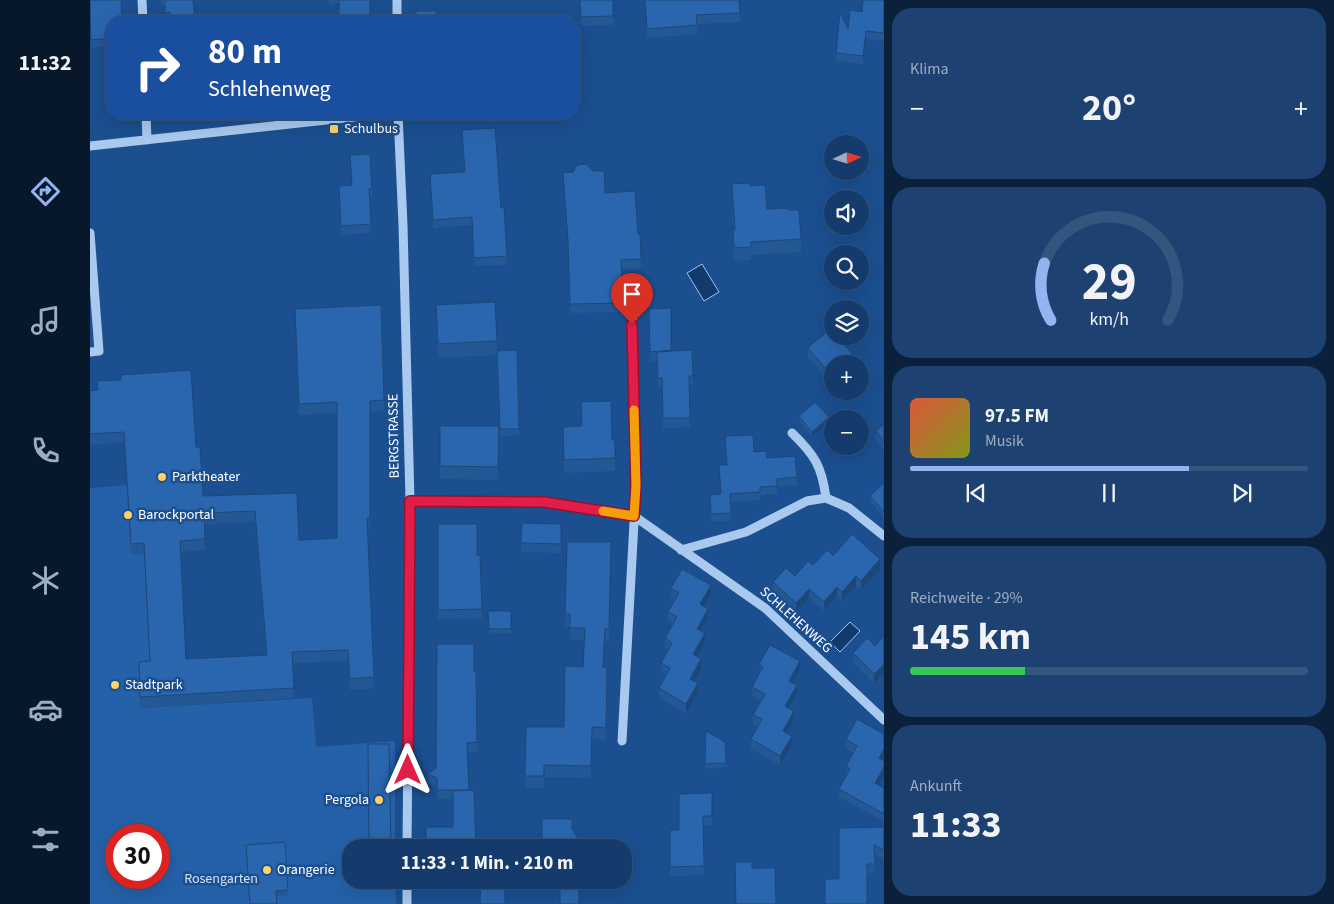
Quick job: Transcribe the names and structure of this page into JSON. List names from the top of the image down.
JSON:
{
  "streets": {
    "street": ["BERGSTRASSE", "SCHLEHENWEG"]
  },
  "crossings": [
    ["BERGSTRASSE", "SCHLEHENWEG"]
  ],
  "parks": ["Rosengarten"],
  "places": {
    "transit": ["Schulbus"],
    "other": [
      "Parktheater",
      "Barockportal",
      "Stadtpark",
      "Pergola",
      "Orangerie"
    ]
  },
  "north": "right",
  "page": {
    "tabs": "11:32",
    "tile": [
      "Klima",
      ["Reichweite · 29%", "145 km"],
      ["Ankunft", "11:33"]
    ],
    "turn": ["80 m", "Schlehenweg"],
    "heat": ["−", "20°", "+"],
    "map_buttons": ["+", "−"],
    "song": ["97.5 FM", "Musik"],
    "limit": "30",
    "trip": "11:33 · 1 Min. · 210 m",
    "gauge": ["29", "km/h"]
  }
}
